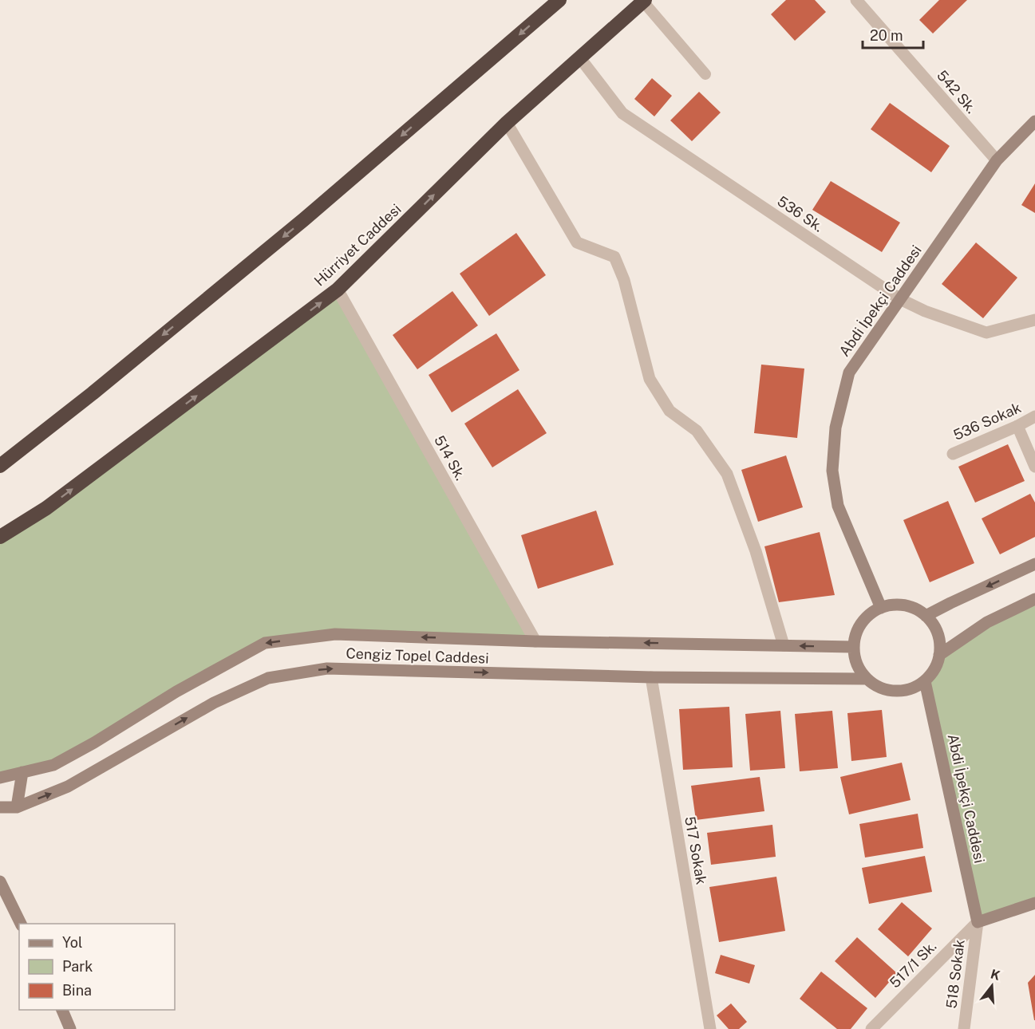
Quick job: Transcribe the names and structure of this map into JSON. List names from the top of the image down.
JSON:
{
  "streets": {
    "highway": ["Hürriyet Caddesi"],
    "street": [
      "542 Sk.",
      "536 Sk.",
      "Abdi İpekçi Caddesi",
      "536 Sokak",
      "514 Sk.",
      "Cengiz Topel Caddesi",
      "517 Sokak",
      "517/1 Sk.",
      "518 Sokak"
    ]
  },
  "crossings": [
    ["542 Sk.", "Abdi İpekçi Caddesi"],
    ["536 Sk.", "Hürriyet Caddesi"],
    ["536 Sk.", "Abdi İpekçi Caddesi"],
    ["Hürriyet Caddesi", "514 Sk."],
    ["Abdi İpekçi Caddesi", "Cengiz Topel Caddesi"],
    ["Abdi İpekçi Caddesi", "517/1 Sk."],
    ["Abdi İpekçi Caddesi", "518 Sokak"],
    ["514 Sk.", "Cengiz Topel Caddesi"],
    ["Cengiz Topel Caddesi", "517 Sokak"],
    ["517/1 Sk.", "518 Sokak"]
  ],
  "legend": ["Yol", "Park", "Bina"],
  "scale_bar": "20 m",
  "north": "top"
}
